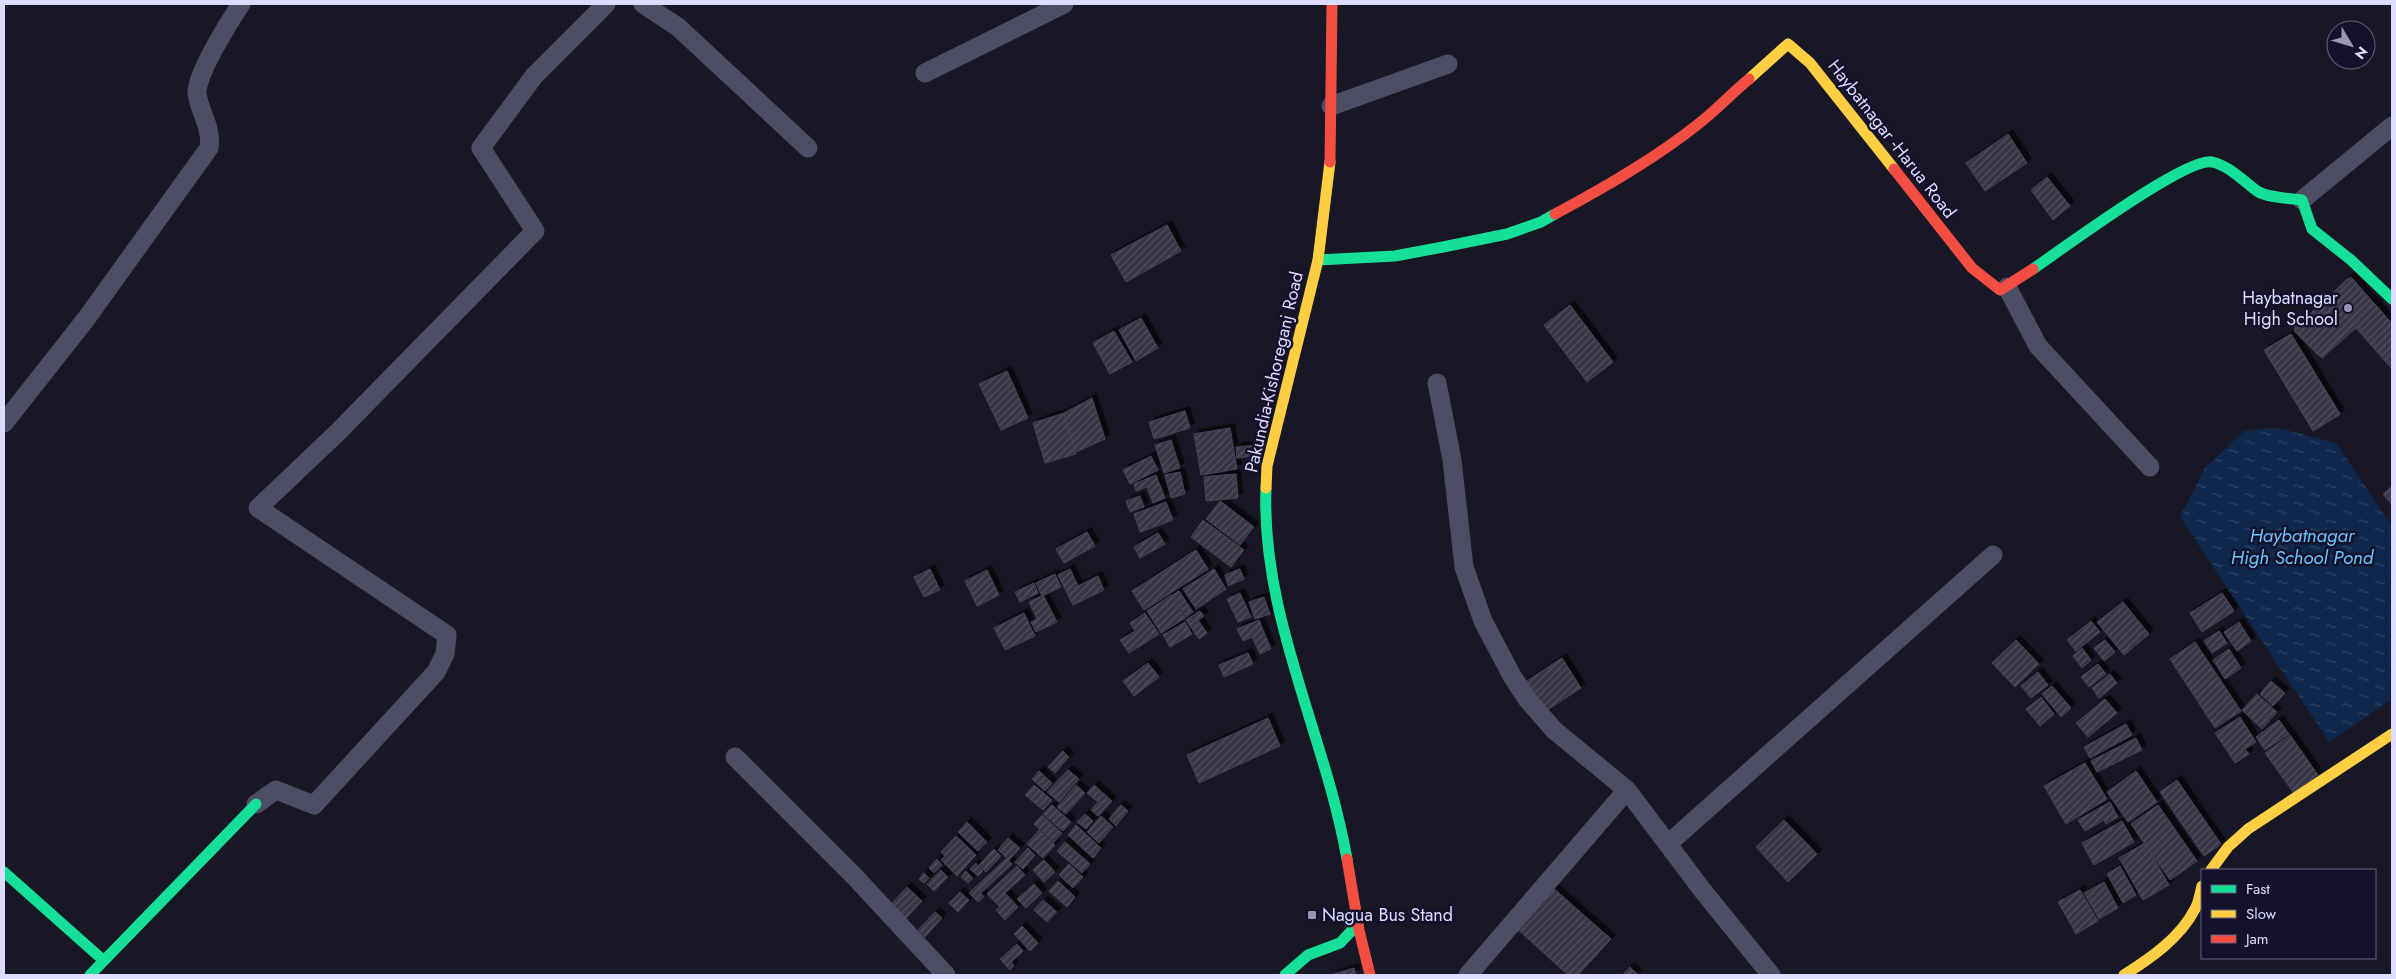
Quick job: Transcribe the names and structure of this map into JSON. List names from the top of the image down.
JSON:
{
  "streets": {
    "street": ["Haybatnagar -Harua Road", "Pakundia-Kishoreganj Road"]
  },
  "crossings": [
    ["Haybatnagar -Harua Road", "Pakundia-Kishoreganj Road"]
  ],
  "water": ["Haybatnagar High School Pond"],
  "places": {
    "other": ["Haybatnagar High School"],
    "transit": ["Nagua Bus Stand"]
  },
  "legend": ["Fast", "Slow", "Jam"],
  "north": "bottom right"
}
